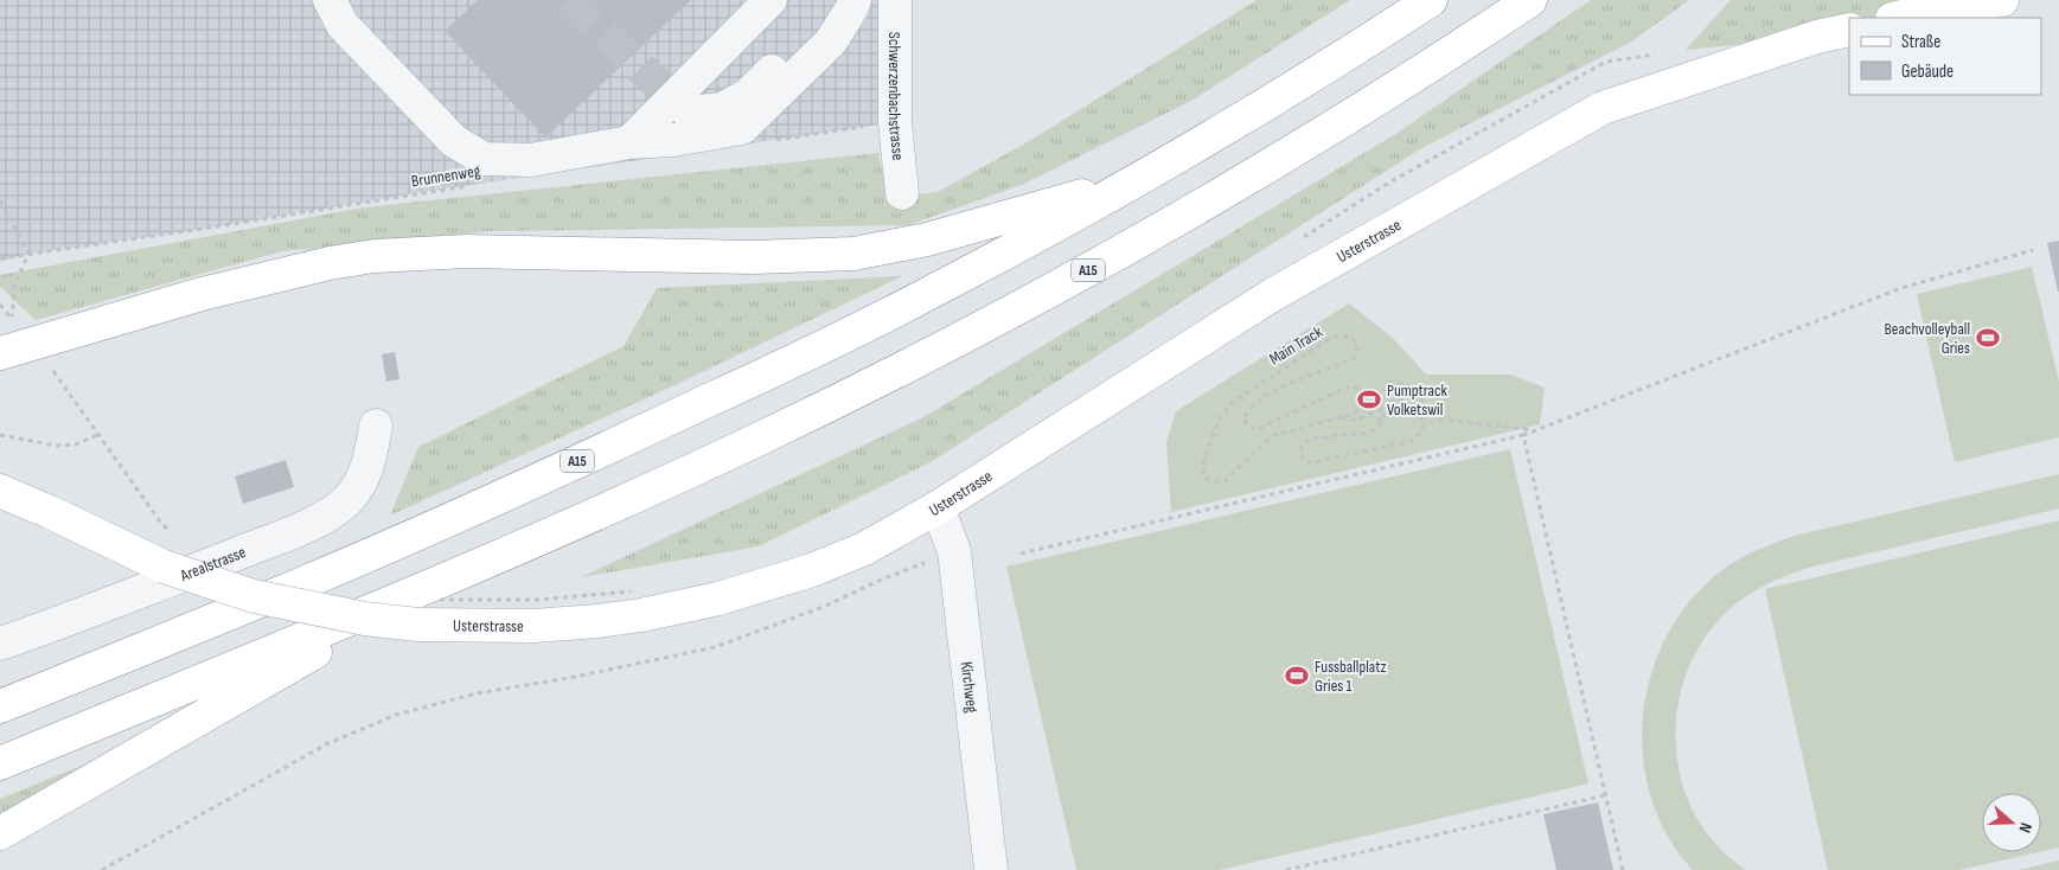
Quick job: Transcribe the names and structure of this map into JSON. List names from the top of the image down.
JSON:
{
  "streets": {
    "main road": ["Usterstrasse", "A15"],
    "street": ["Schwerzenbachstrasse", "Arealstrasse", "Kirchweg"],
    "path": ["Brunnenweg", "Main Track"]
  },
  "crossings": [
    ["Usterstrasse", "A15"],
    ["Usterstrasse", "Kirchweg"]
  ],
  "places": {
    "sports": ["Beachvolleyball Gries", "Pumptrack Volketswil", "Fussballplatz Gries 1"]
  },
  "legend": ["Straße", "Gebäude"],
  "north": "right"
}
